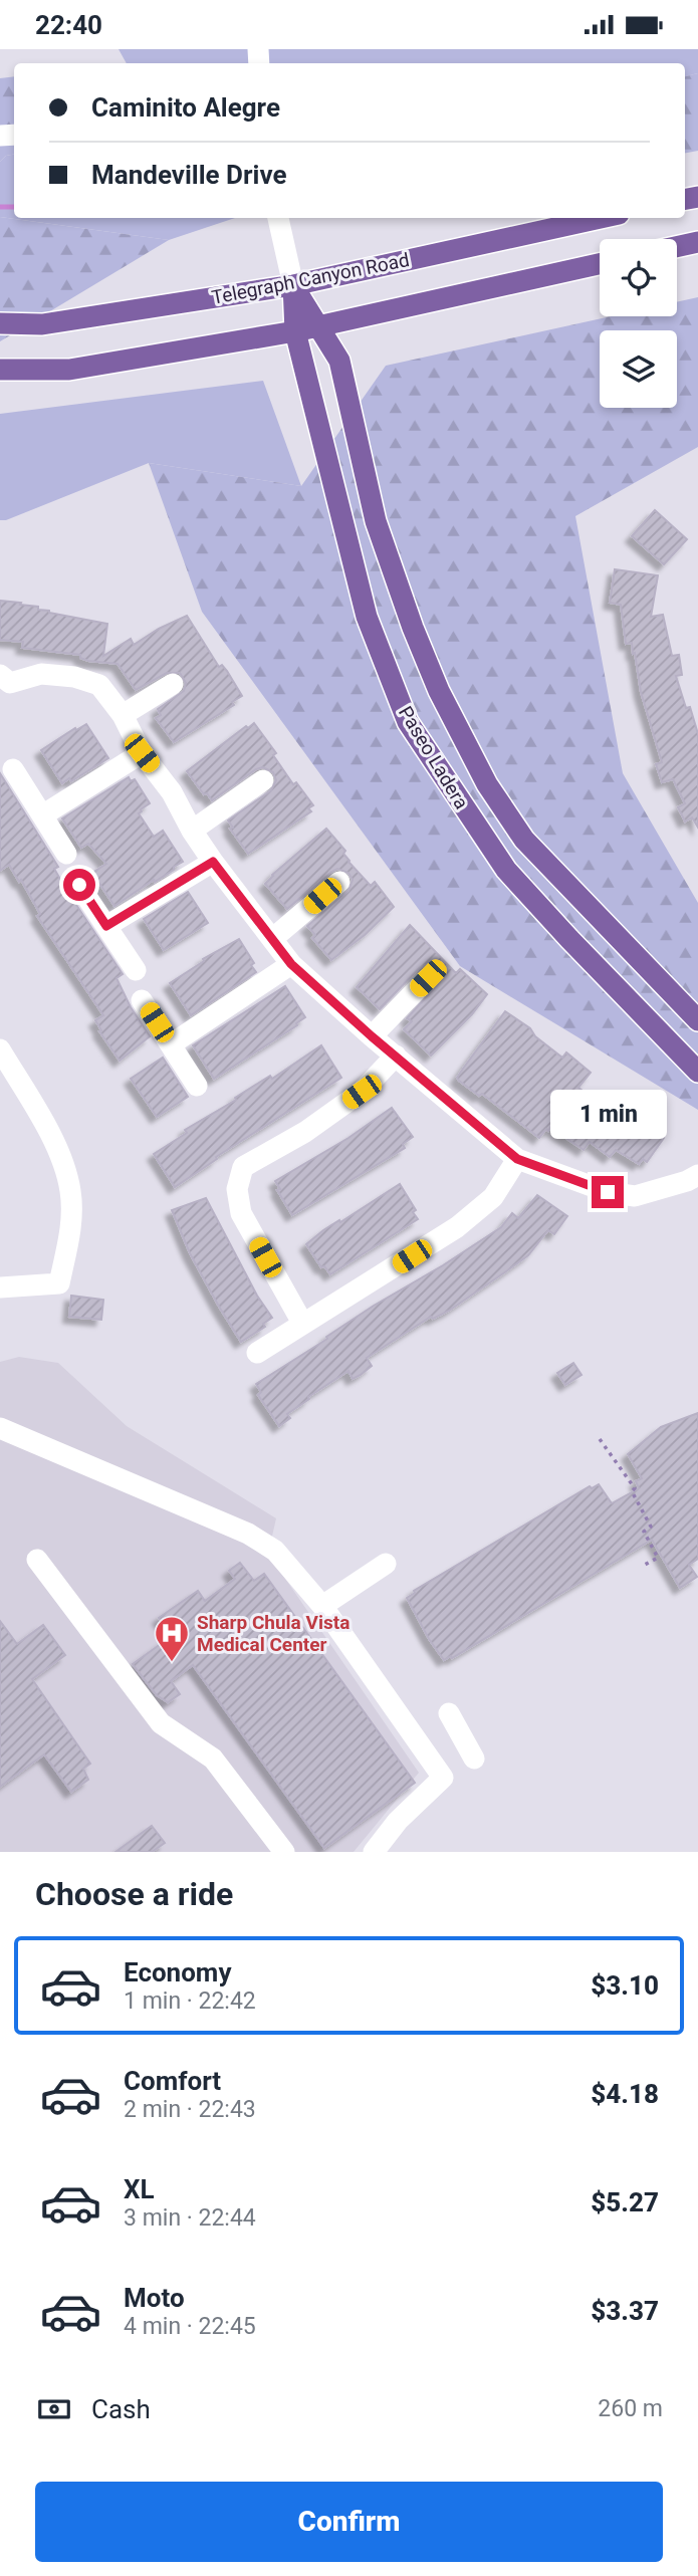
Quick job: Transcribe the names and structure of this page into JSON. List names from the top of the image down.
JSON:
{
  "streets": {
    "main road": ["Telegraph Canyon Road", "Paseo Ladera"]
  },
  "crossings": [
    ["Telegraph Canyon Road", "Paseo Ladera"]
  ],
  "places": {
    "hospital": ["Sharp Chula Vista Medical Center"]
  },
  "page": {
    "status": "22:40",
    "banner": ["Caminito Alegre", "Mandeville Drive"],
    "bubble": "1 min",
    "heading": "Choose a ride",
    "list": [
      {
        "name": "Economy",
        "note": "1 min · 22:42",
        "value": "$3.10"
      },
      {
        "name": "Comfort",
        "note": "2 min · 22:43",
        "value": "$4.18"
      },
      {
        "name": "XL",
        "note": "3 min · 22:44",
        "value": "$5.27"
      },
      {
        "name": "Moto",
        "note": "4 min · 22:45",
        "value": "$3.37"
      }
    ],
    "pay": ["Cash", "260 m"],
    "buttons": "Confirm"
  }
}
